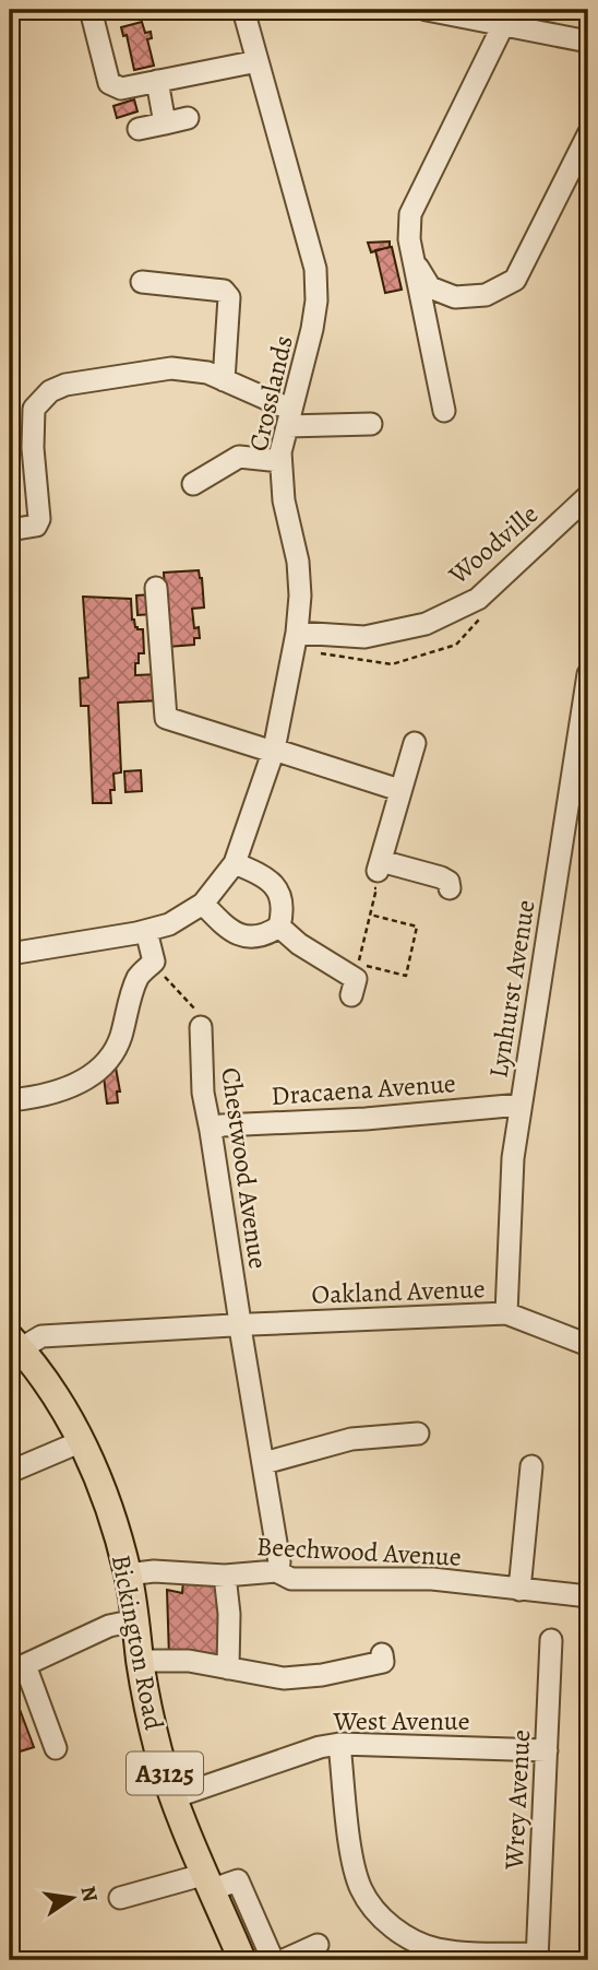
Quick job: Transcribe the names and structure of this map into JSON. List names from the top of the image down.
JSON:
{
  "streets": {
    "main road": ["Bickington Road", "A3125"],
    "street": [
      "Crosslands",
      "Woodville",
      "Lynhurst Avenue",
      "Dracaena Avenue",
      "Chestwood Avenue",
      "Oakland Avenue",
      "Beechwood Avenue",
      "West Avenue",
      "Wrey Avenue"
    ]
  },
  "crossings": [
    ["Crosslands", "Woodville"],
    ["Lynhurst Avenue", "Dracaena Avenue"],
    ["Lynhurst Avenue", "Oakland Avenue"],
    ["Dracaena Avenue", "Chestwood Avenue"],
    ["Chestwood Avenue", "Oakland Avenue"],
    ["Chestwood Avenue", "Beechwood Avenue"],
    ["Oakland Avenue", "Bickington Road"],
    ["Beechwood Avenue", "Bickington Road"],
    ["Bickington Road", "West Avenue"],
    ["West Avenue", "Wrey Avenue"]
  ],
  "north": "right"
}
